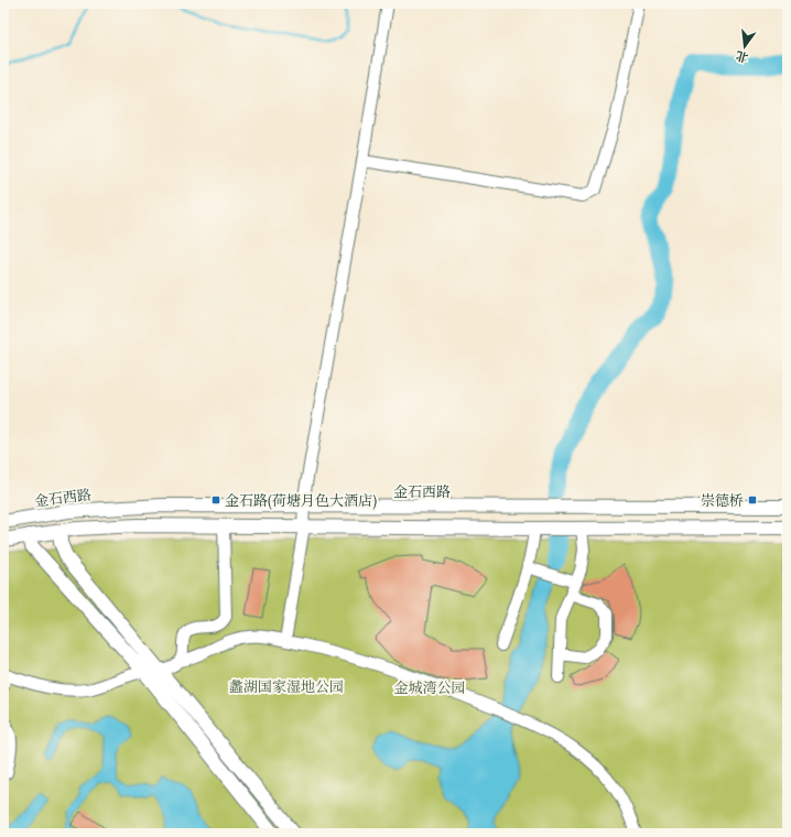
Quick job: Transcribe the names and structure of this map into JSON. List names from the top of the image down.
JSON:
{
  "streets": {
    "main road": ["金石西路"]
  },
  "parks": ["蠡湖国家湿地公园", "金城湾公园"],
  "places": {
    "transit": ["金石路(荷塘月色大酒店)", "崇德桥"]
  },
  "north": "bottom"
}
